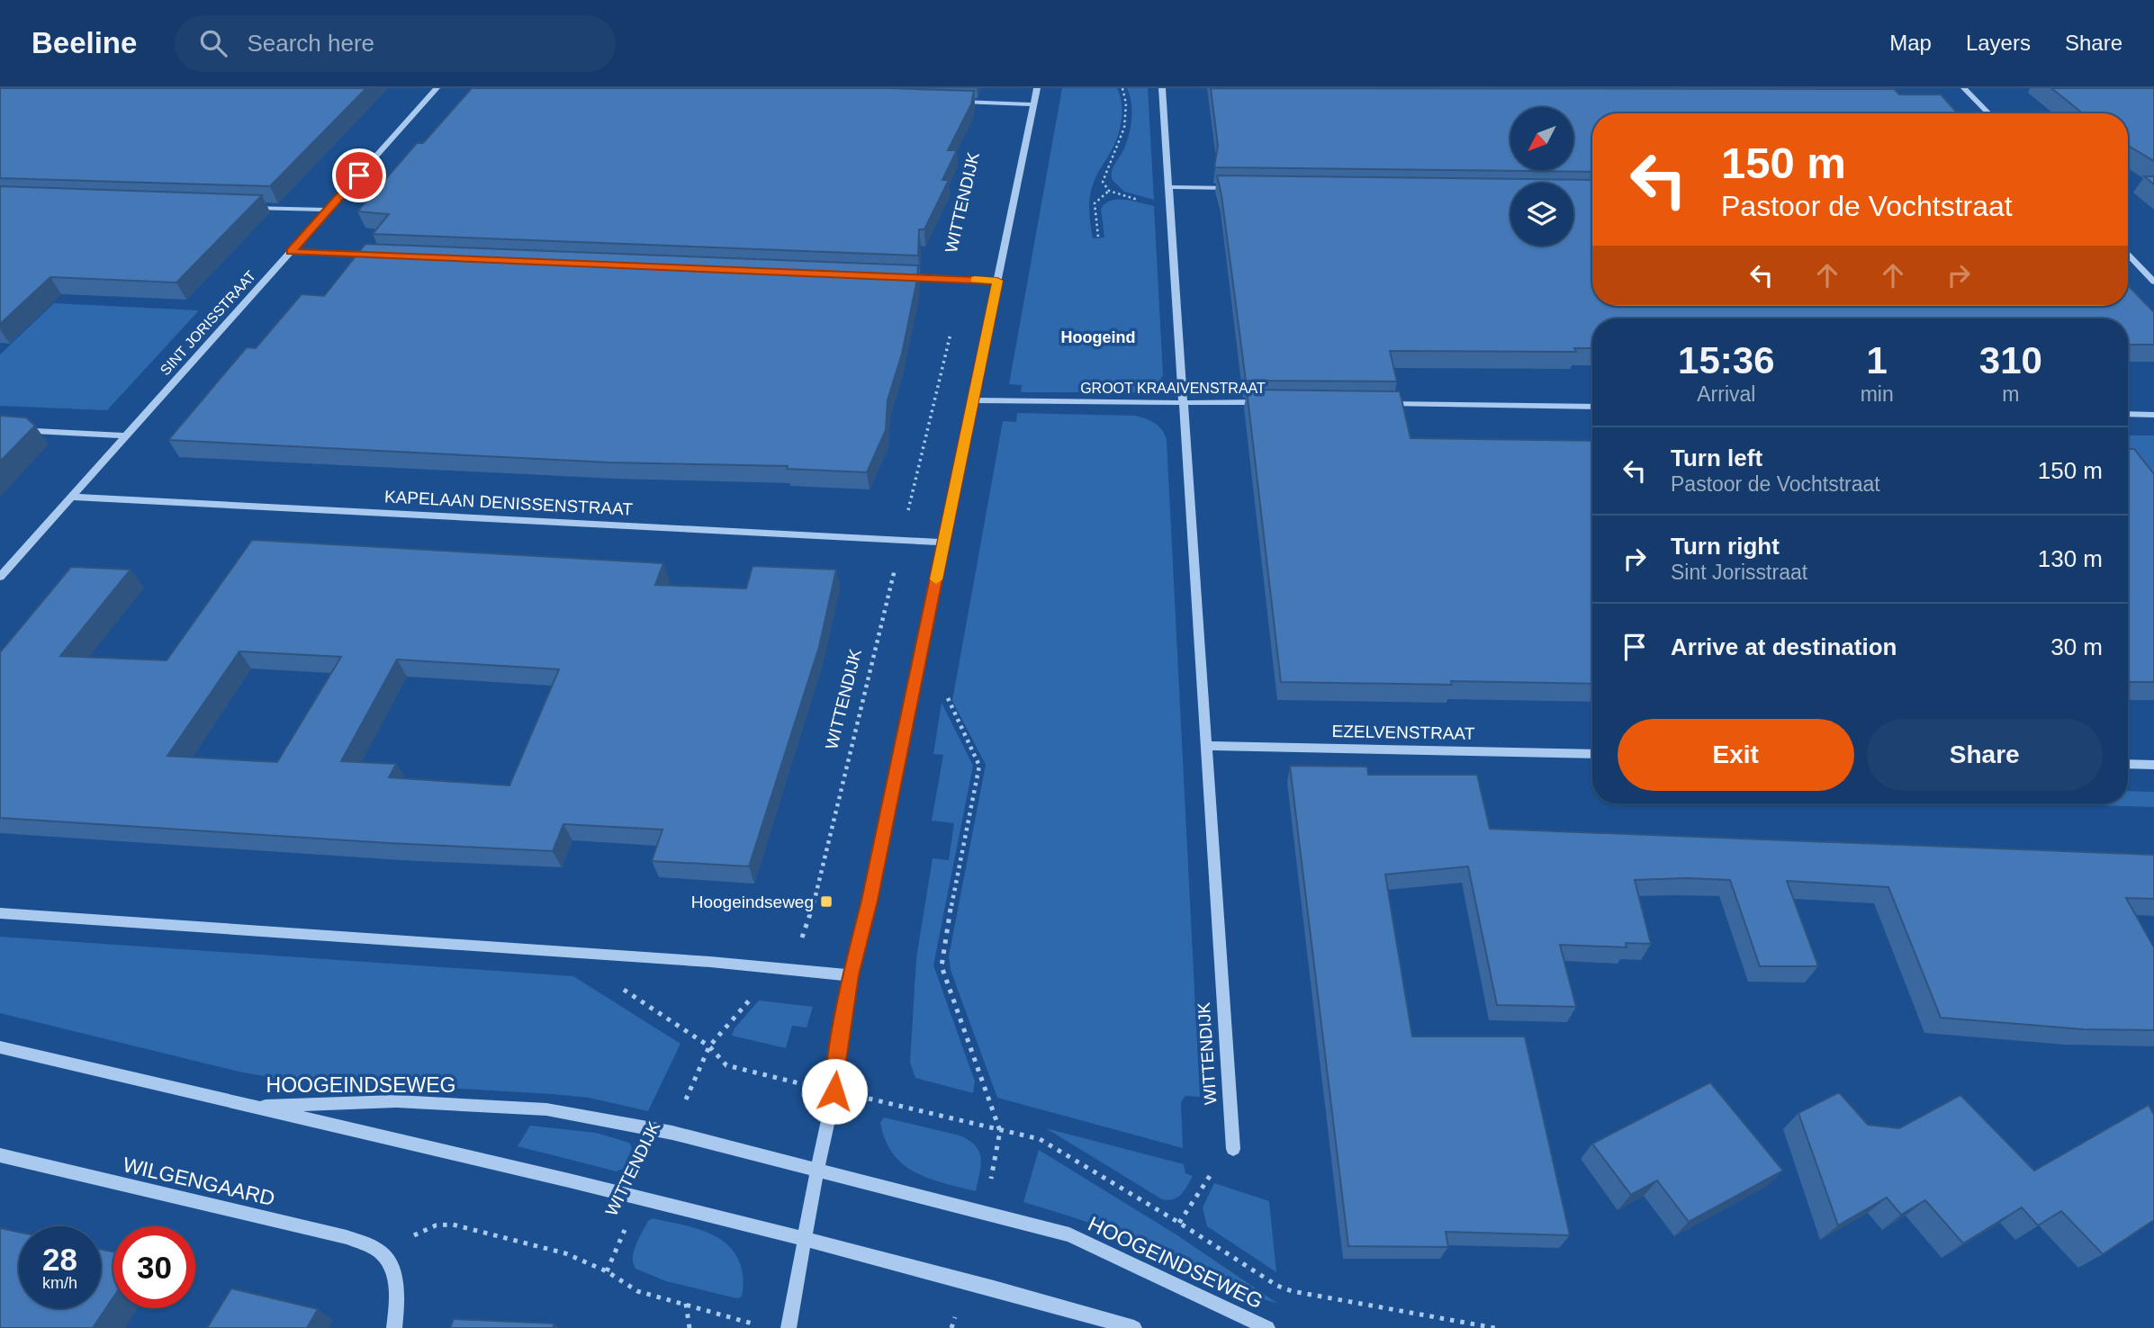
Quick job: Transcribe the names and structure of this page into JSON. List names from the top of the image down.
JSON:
{
  "streets": {
    "street": [
      "WITTENDIJK",
      "SINT JORISSTRAAT",
      "GROOT KRAAIVENSTRAAT",
      "KAPELAAN DENISSENSTRAAT",
      "EZELVENSTRAAT",
      "HOOGEINDSEWEG",
      "WILGENGAARD"
    ]
  },
  "crossings": [
    ["WITTENDIJK", "GROOT KRAAIVENSTRAAT"],
    ["WITTENDIJK", "KAPELAAN DENISSENSTRAAT"],
    ["WITTENDIJK", "EZELVENSTRAAT"],
    ["WITTENDIJK", "HOOGEINDSEWEG"],
    ["SINT JORISSTRAAT", "KAPELAAN DENISSENSTRAAT"]
  ],
  "districts": ["Hoogeind"],
  "places": {
    "transit": ["Hoogeindseweg"]
  },
  "north": "bottom left",
  "page": {
    "header": "Beeline",
    "search": "Search here",
    "nav": ["Map", "Layers", "Share"],
    "turn": ["150 m", "Pastoor de Vochtstraat"],
    "eta": [
      "15:36",
      "Arrival",
      "1",
      "min",
      "310",
      "m"
    ],
    "list": [
      {
        "name": "Turn left",
        "note": "Pastoor de Vochtstraat",
        "value": "150 m"
      },
      {
        "name": "Turn right",
        "note": "Sint Jorisstraat",
        "value": "130 m"
      },
      {
        "name": "Arrive at destination",
        "value": "30 m"
      }
    ],
    "buttons": ["Exit", "Share"],
    "speed": "28 km/h",
    "limit": "30"
  }
}
